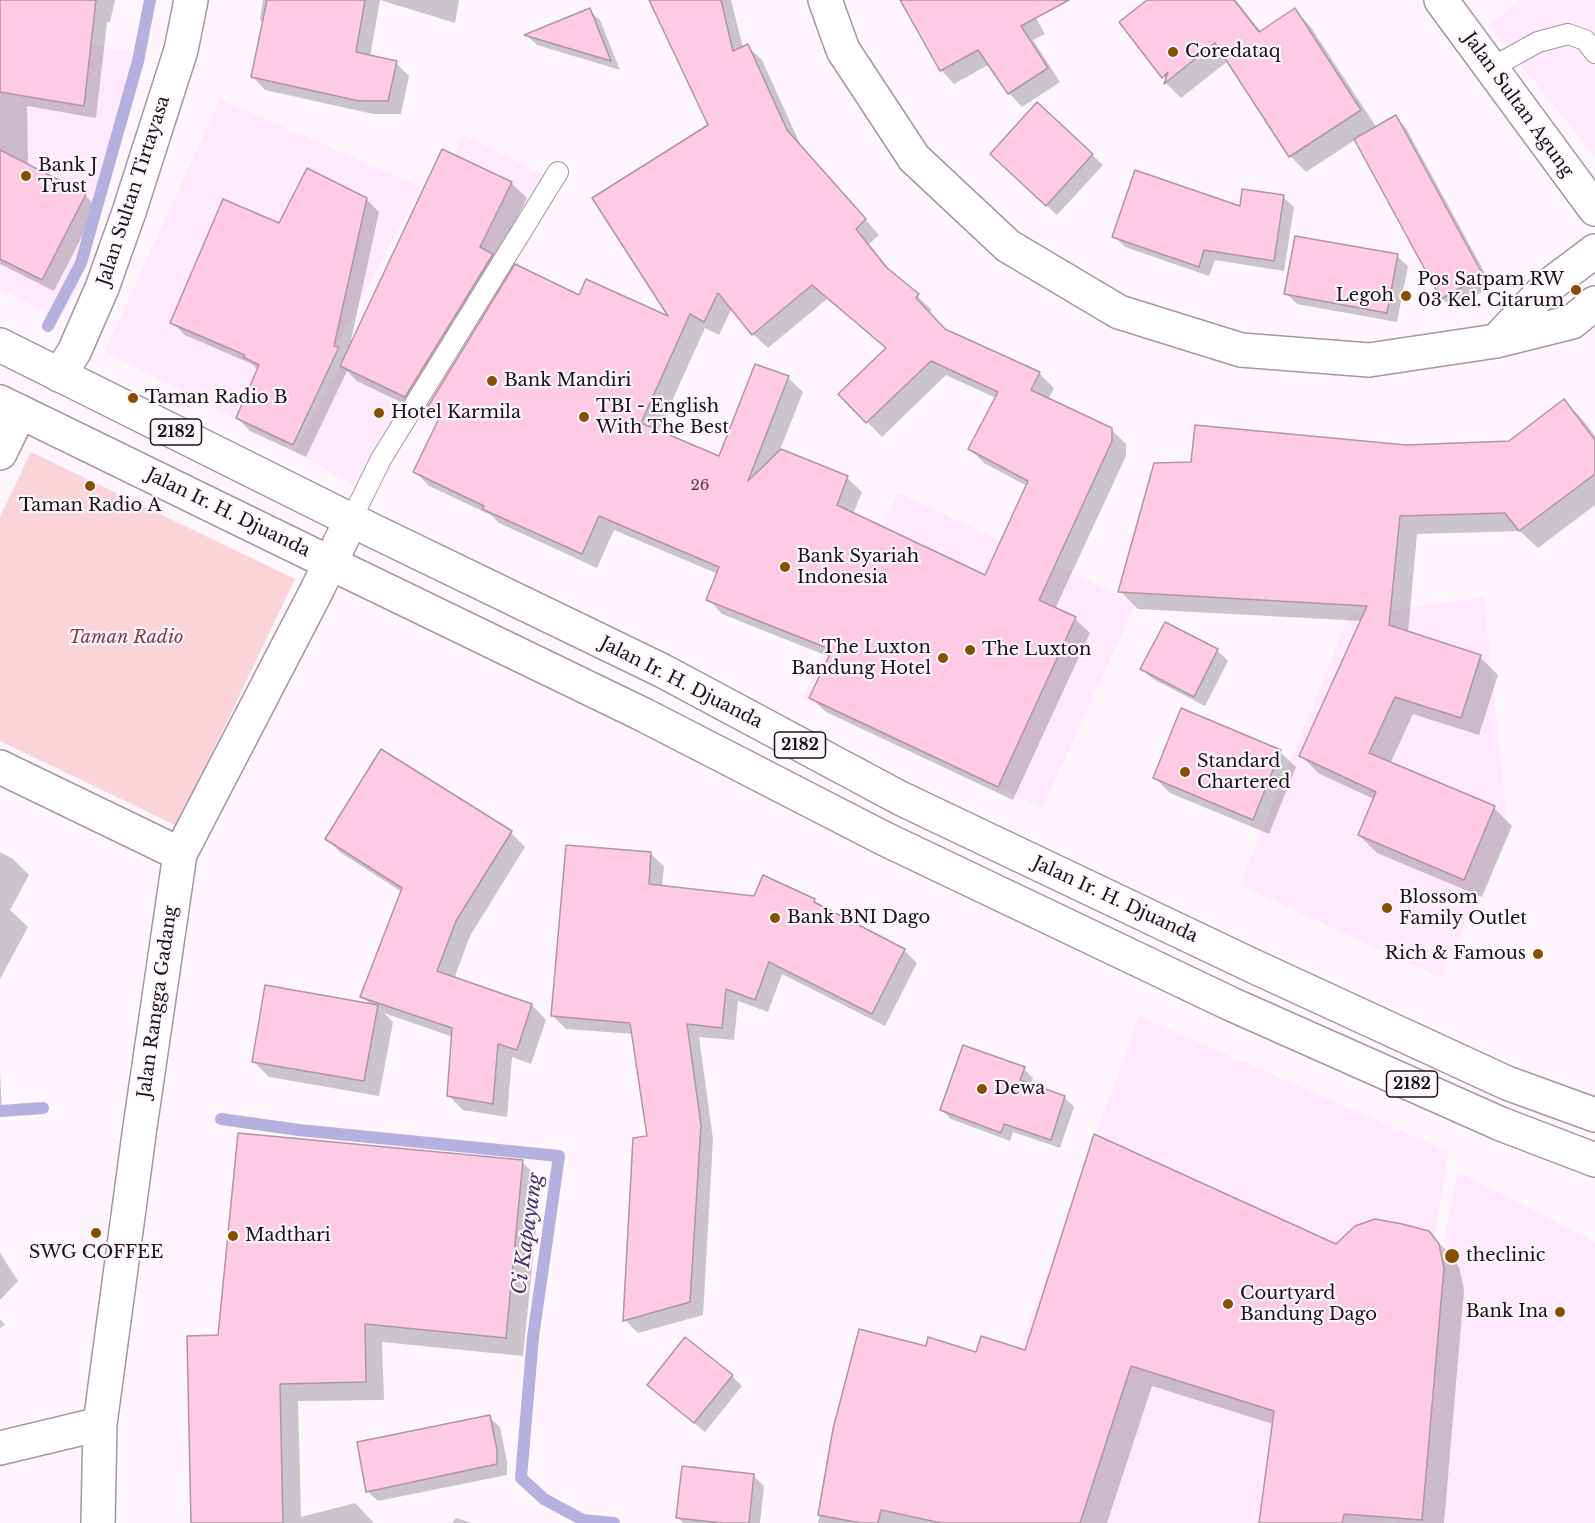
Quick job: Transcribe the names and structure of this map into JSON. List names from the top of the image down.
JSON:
{
  "streets": {
    "main road": [
      "Jalan Sultan Agung",
      "Jalan Sultan Tirtayasa",
      "2182",
      "Jalan Ir. H. Djuanda",
      "Jalan Rangga Gadang"
    ]
  },
  "crossings": [
    ["Jalan Sultan Tirtayasa", "Jalan Ir. H. Djuanda"],
    ["Jalan Ir. H. Djuanda", "Jalan Rangga Gadang"]
  ],
  "water": ["Ci Kapayang"],
  "parks": ["Taman Radio"],
  "places": [
    "Coredataq",
    "Bank J Trust",
    "Pos Satpam RW 03 Kel. Citarum",
    "Legoh",
    "Bank Mandiri",
    "Taman Radio B",
    "Hotel Karmila",
    "TBI - English With The Best",
    "Taman Radio A",
    "Bank Syariah Indonesia",
    "The Luxton",
    "The Luxton Bandung Hotel",
    "Standard Chartered",
    "Blossom Family Outlet",
    "Bank BNI Dago",
    "Rich & Famous",
    "Dewa",
    "SWG COFFEE",
    "Madthari",
    "theclinic",
    "Courtyard Bandung Dago",
    "Bank Ina"
  ],
  "house_numbers": ["26"]
}
